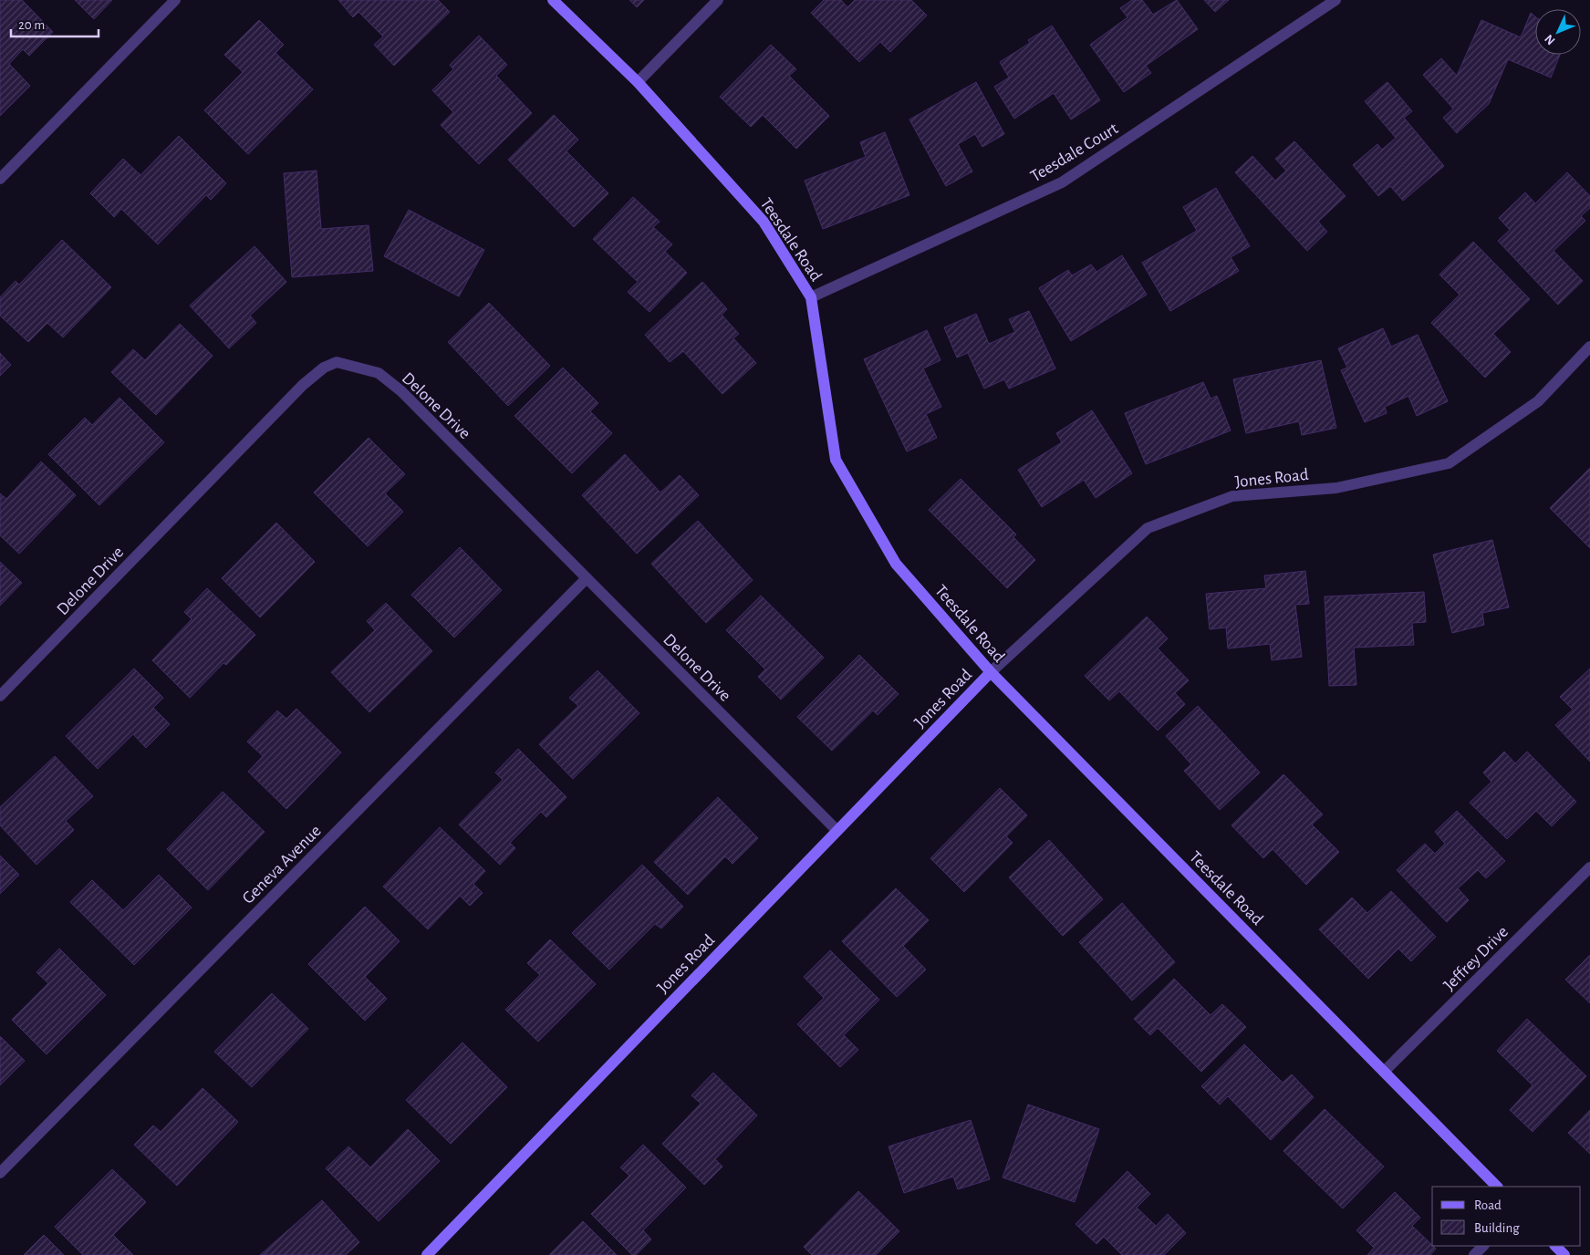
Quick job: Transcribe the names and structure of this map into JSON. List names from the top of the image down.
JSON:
{
  "streets": {
    "street": [
      "Teesdale Court",
      "Teesdale Road",
      "Delone Drive",
      "Jones Road",
      "Geneva Avenue",
      "Jeffrey Drive"
    ]
  },
  "crossings": [
    ["Teesdale Court", "Teesdale Road"],
    ["Teesdale Road", "Jones Road"],
    ["Teesdale Road", "Jeffrey Drive"],
    ["Delone Drive", "Jones Road"],
    ["Delone Drive", "Geneva Avenue"]
  ],
  "legend": ["Road", "Building"],
  "scale_bar": "20 m",
  "north": "bottom left"
}
